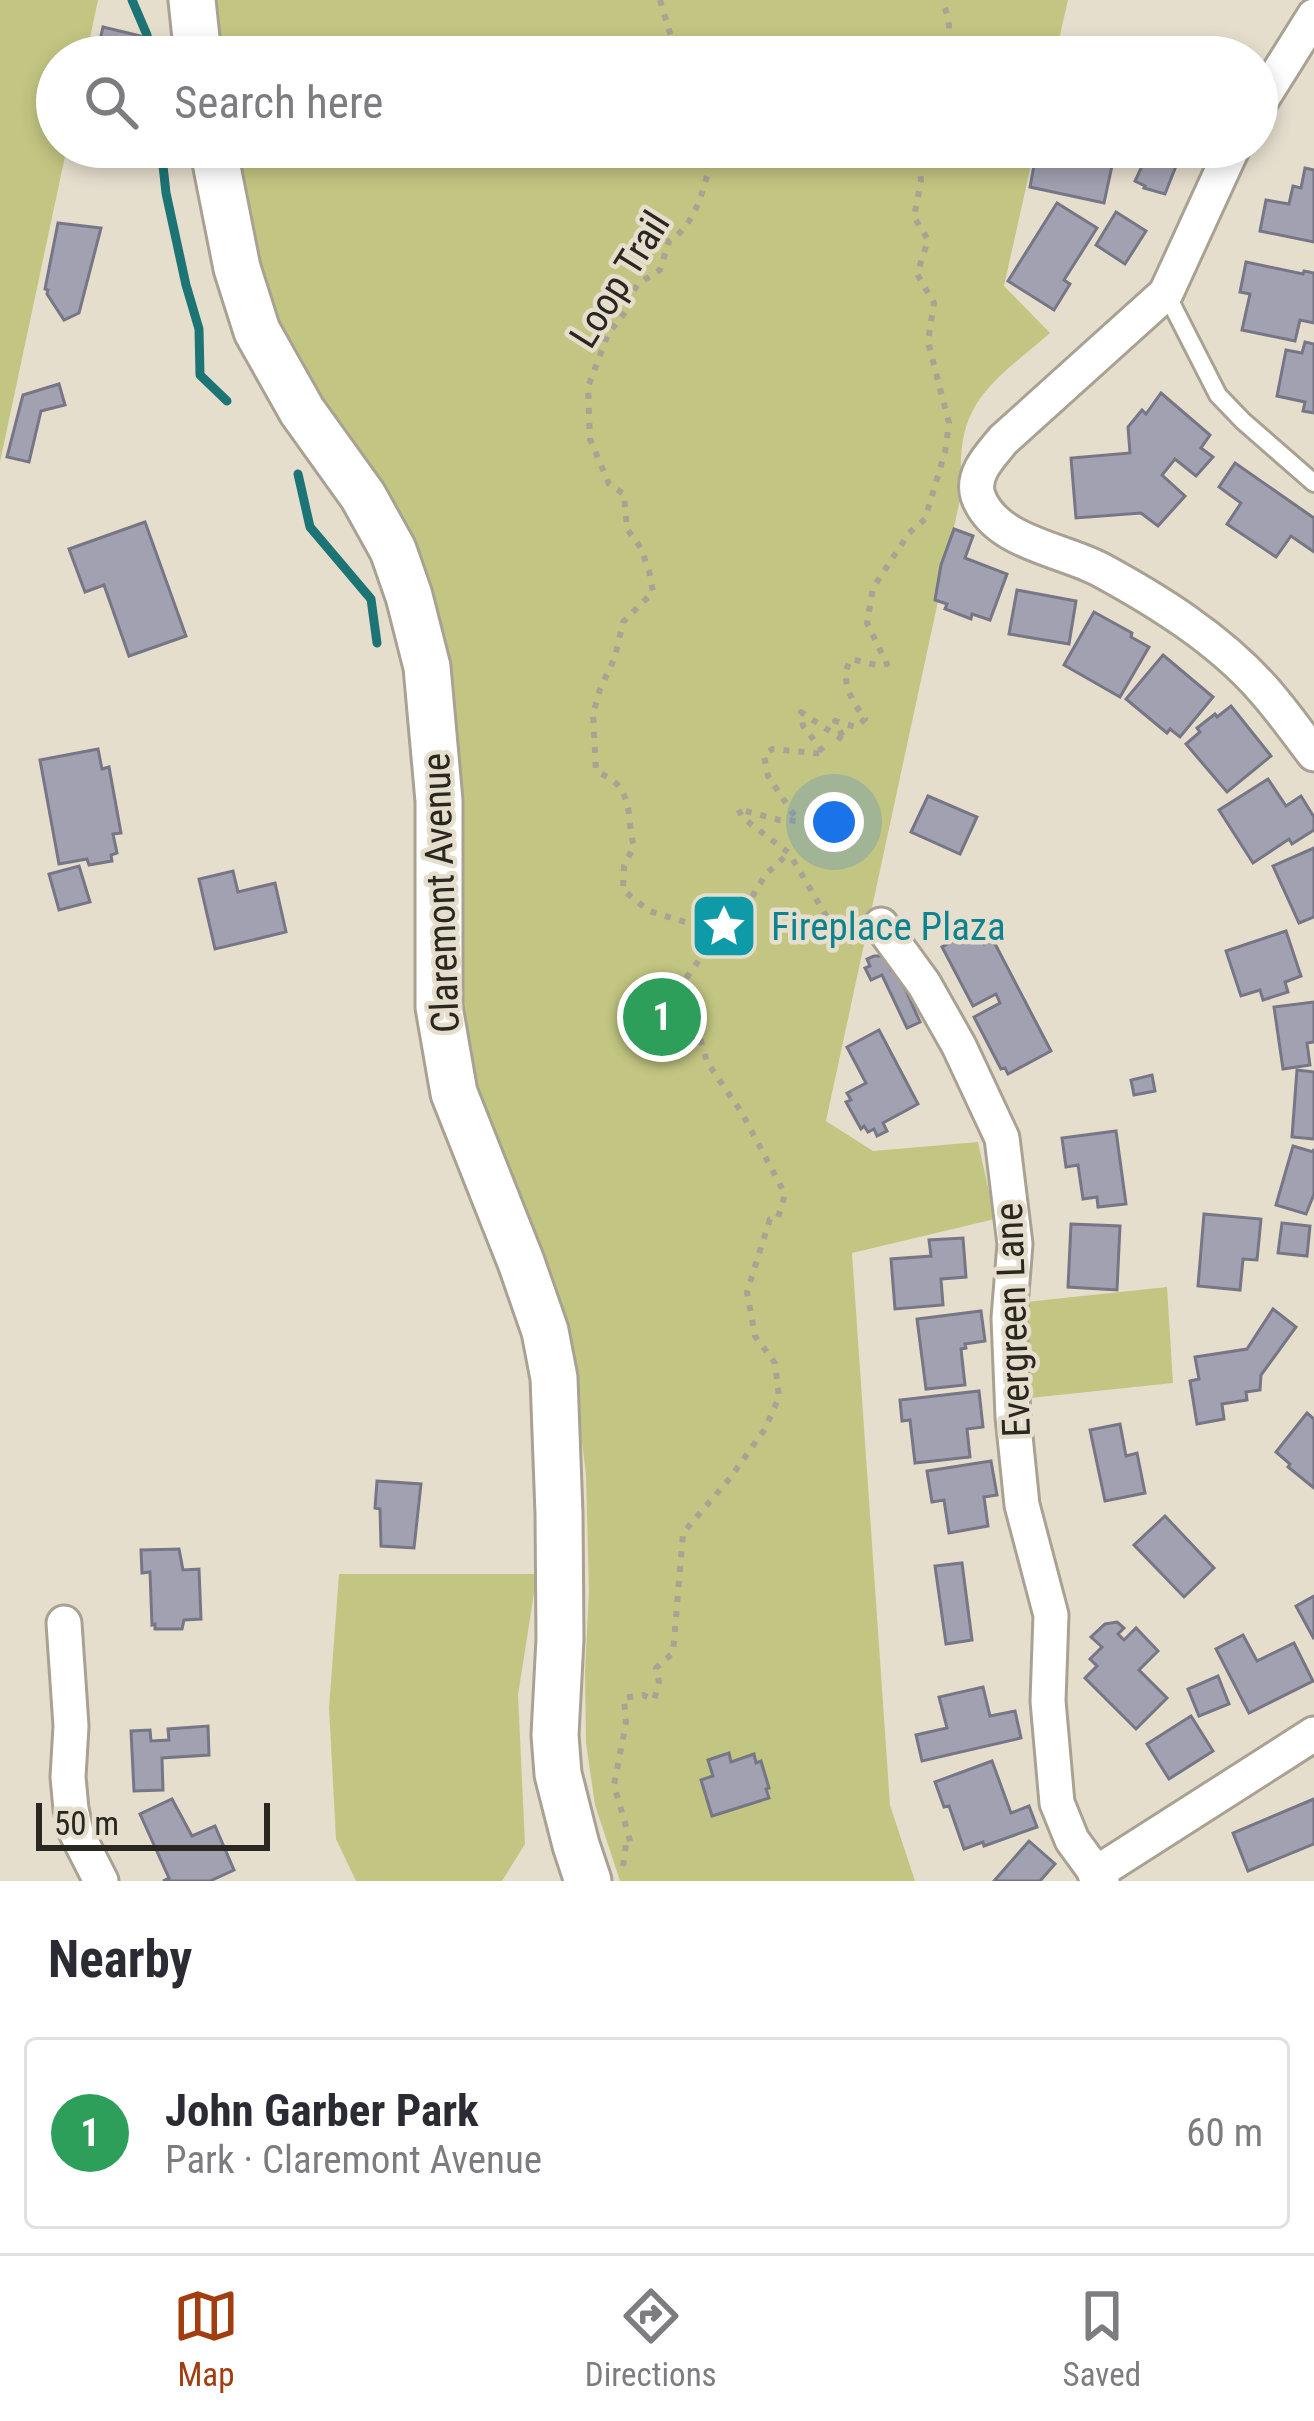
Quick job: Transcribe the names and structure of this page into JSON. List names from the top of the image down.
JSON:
{
  "streets": {
    "main road": ["Claremont Avenue"],
    "street": ["Evergreen Lane"],
    "path": ["Loop Trail"]
  },
  "places": {
    "place": ["Fireplace Plaza"]
  },
  "scale_bar": "50 m",
  "page": {
    "search": "Search here",
    "pins": "1",
    "scale": "50 m",
    "heading": "Nearby",
    "list": [
      {
        "mark": "1",
        "name": "John Garber Park",
        "note": "Park · Claremont Avenue",
        "value": "60 m"
      }
    ],
    "nav": ["Map", "Directions", "Saved"]
  }
}
